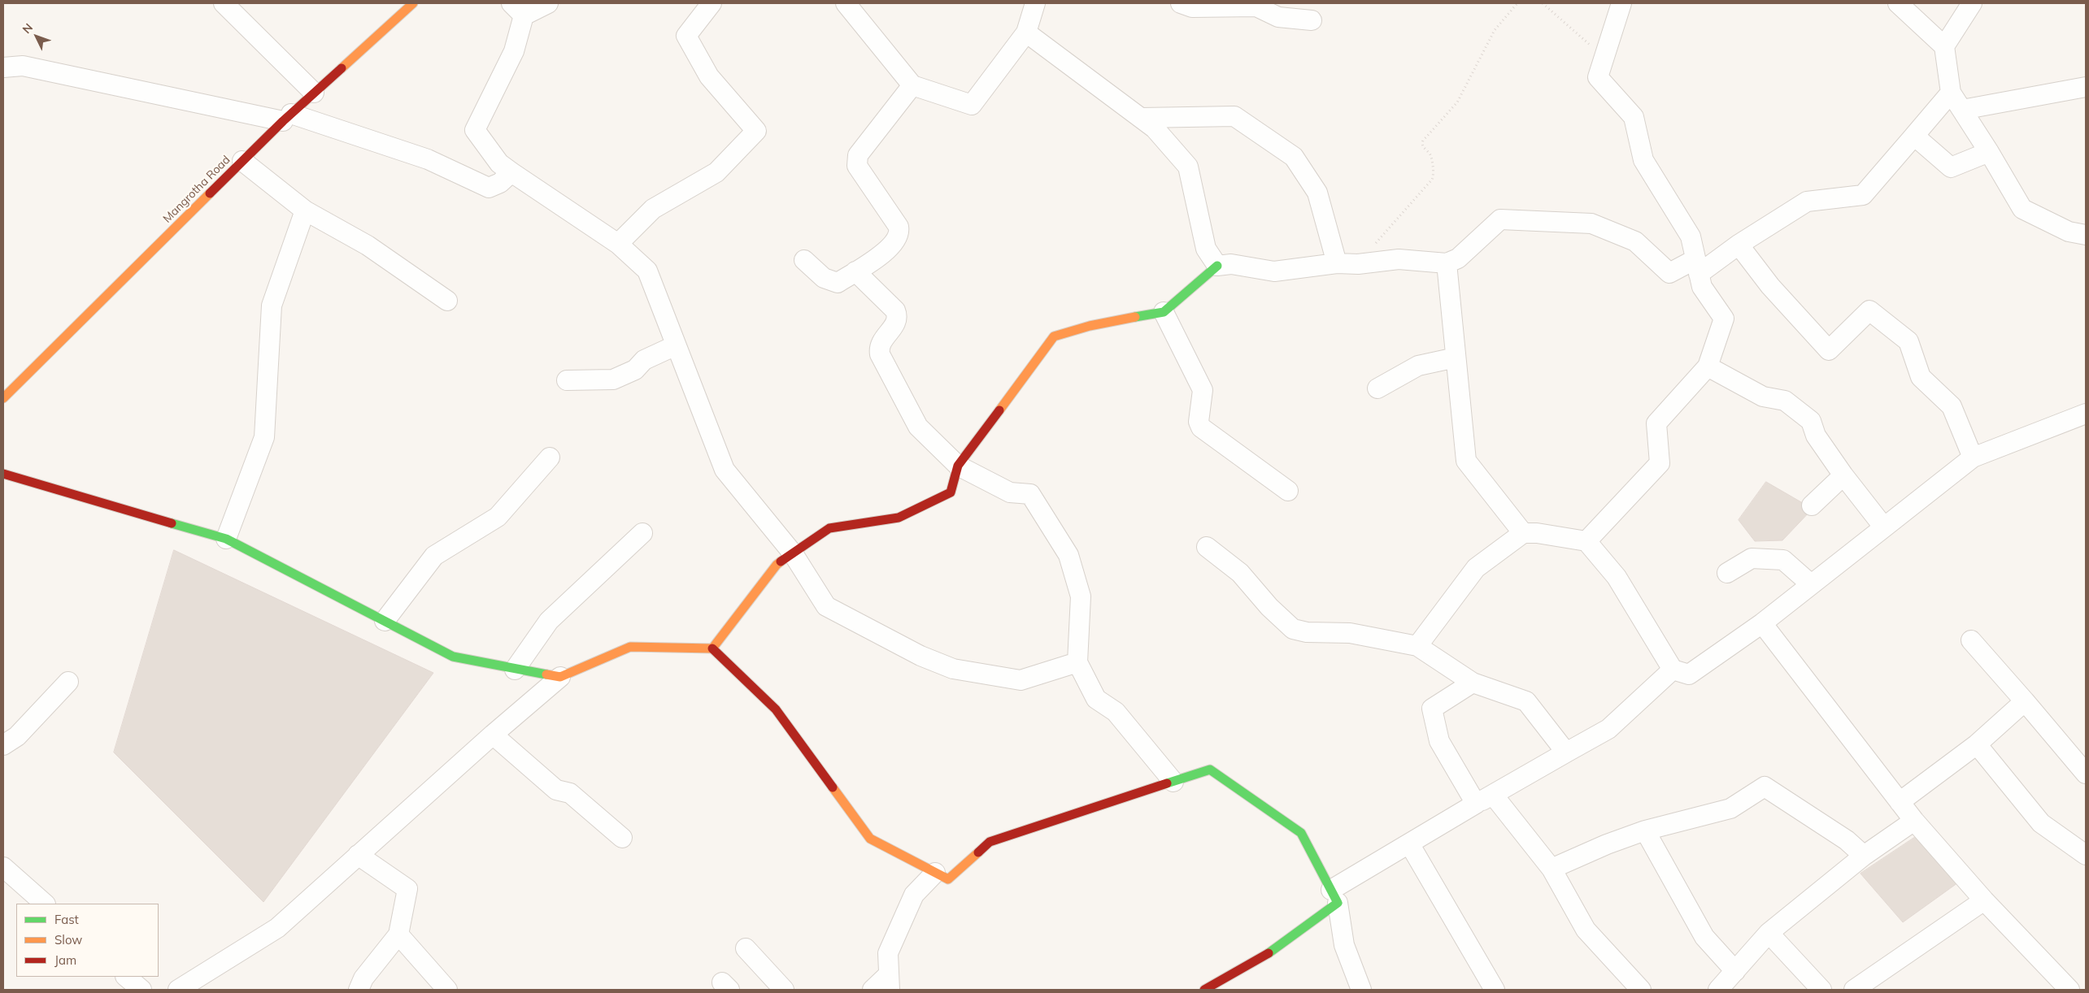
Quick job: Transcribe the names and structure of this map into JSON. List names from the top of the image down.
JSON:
{
  "streets": {
    "street": ["Mangrotha Road"]
  },
  "legend": ["Fast", "Slow", "Jam"],
  "north": "top left"
}
